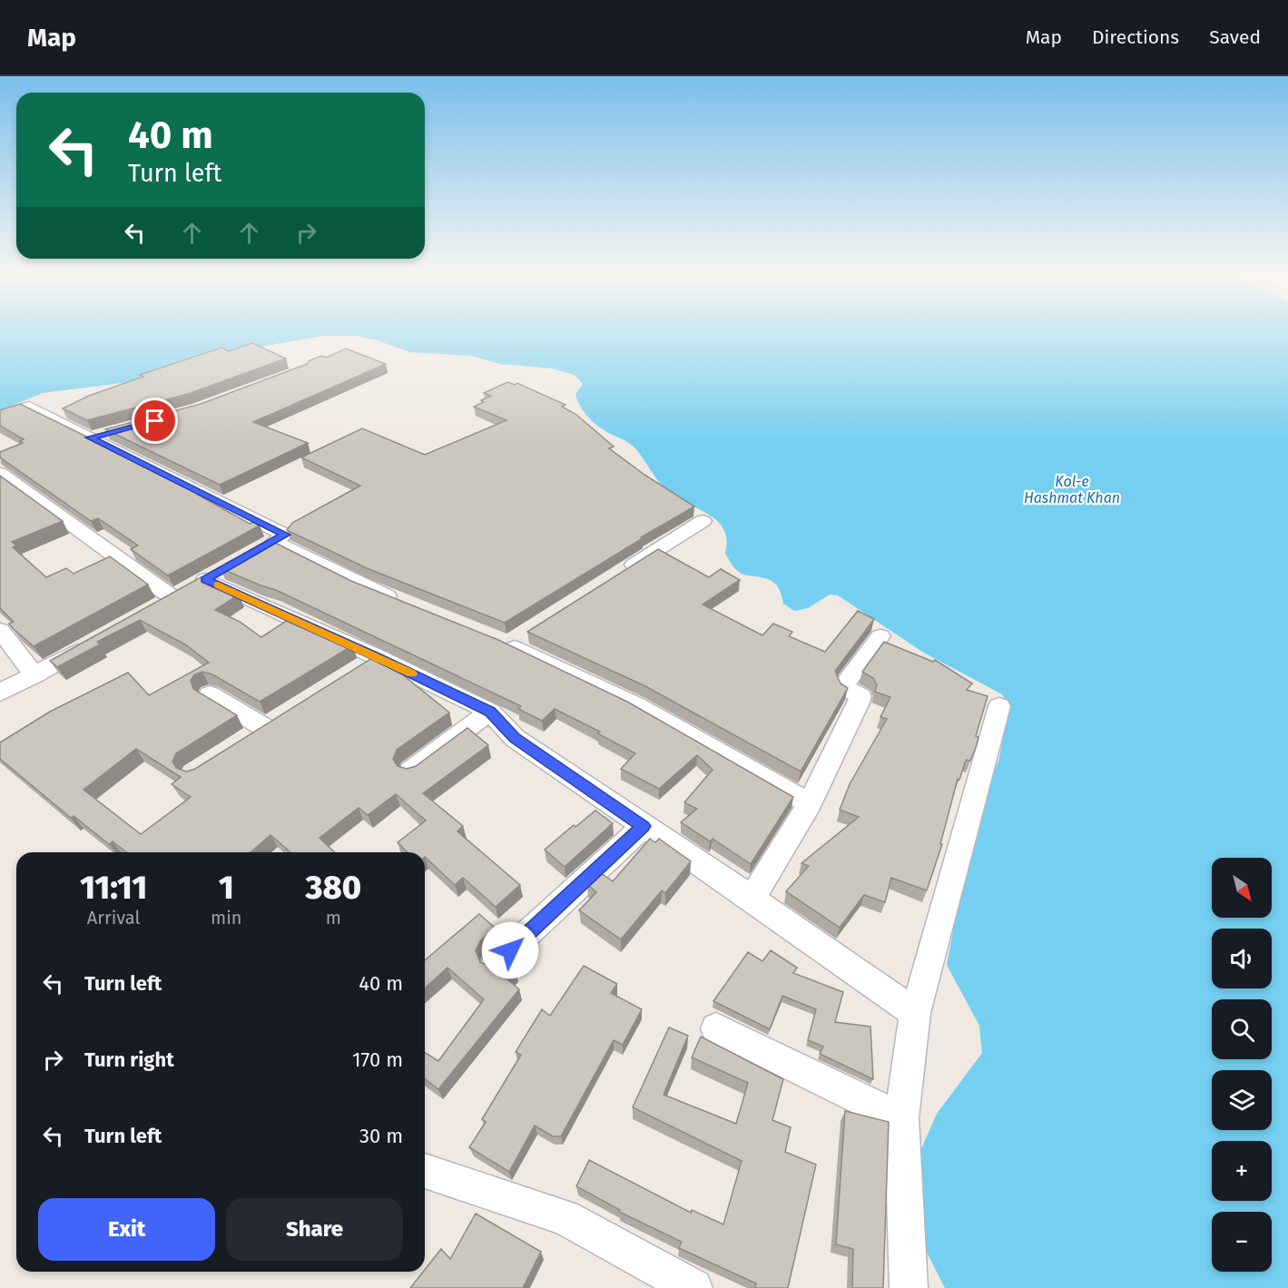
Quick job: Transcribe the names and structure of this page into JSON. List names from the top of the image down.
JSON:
{
  "water": ["Kol-e Hashmat Khan"],
  "north": "bottom right",
  "page": {
    "header": "Map",
    "nav": ["Map", "Directions", "Saved"],
    "turn": ["40 m", "Turn left"],
    "eta": [
      "11:11",
      "Arrival",
      "1",
      "min",
      "380",
      "m"
    ],
    "map_buttons": ["+", "−"],
    "list": [
      {
        "name": "Turn left",
        "value": "40 m"
      },
      {
        "name": "Turn right",
        "value": "170 m"
      },
      {
        "name": "Turn left",
        "value": "30 m"
      }
    ],
    "buttons": ["Exit", "Share"]
  }
}
